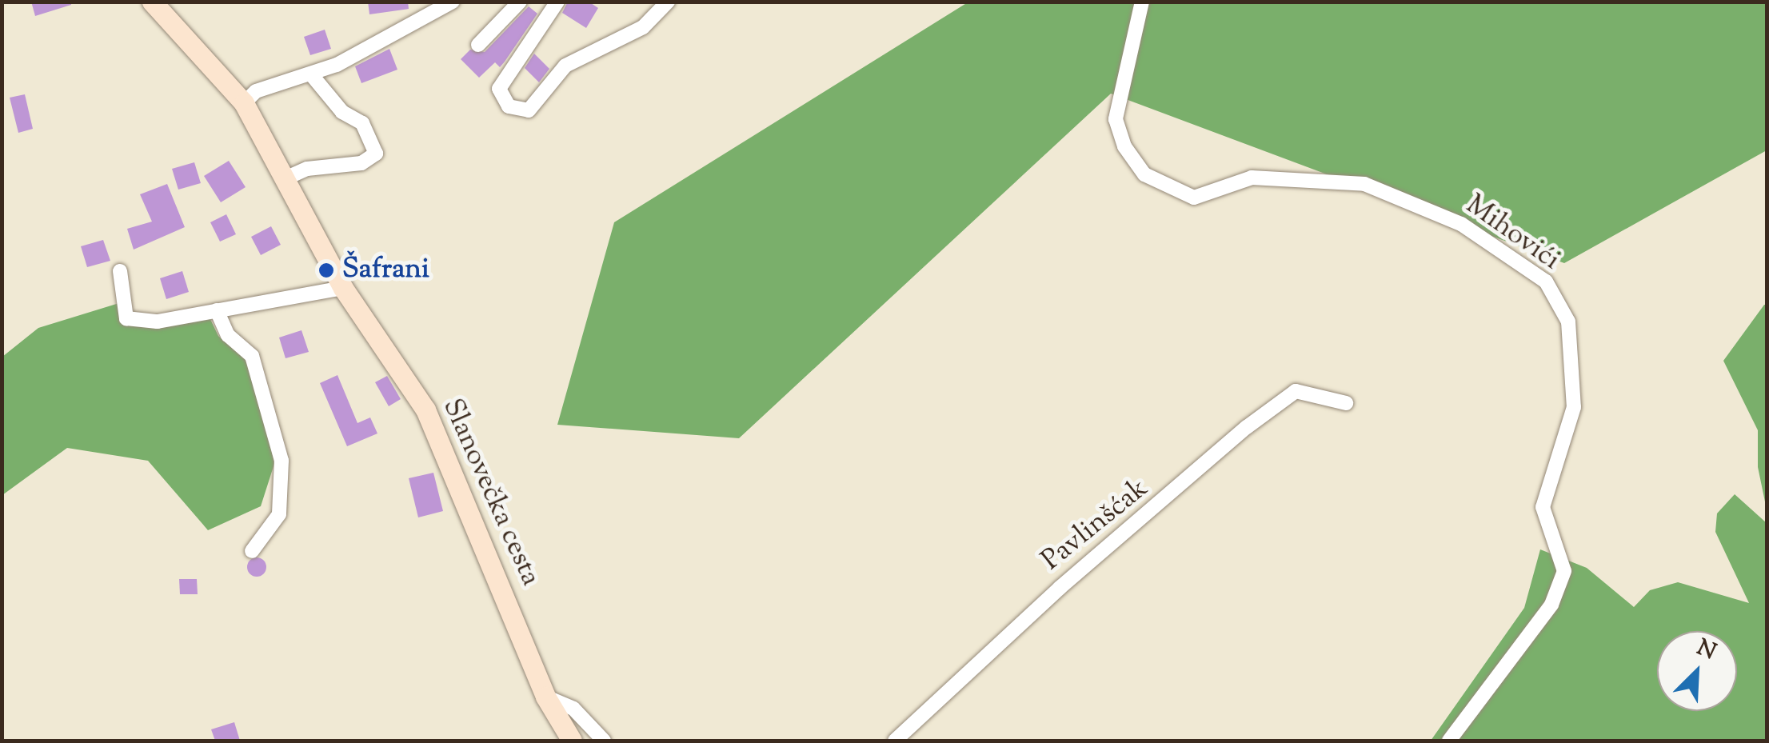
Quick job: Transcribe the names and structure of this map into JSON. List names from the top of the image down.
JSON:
{
  "streets": {
    "street": ["Mihovići", "Slanovečka cesta", "Pavlinšćak"]
  },
  "places": ["Šafrani"],
  "north": "top right"
}
